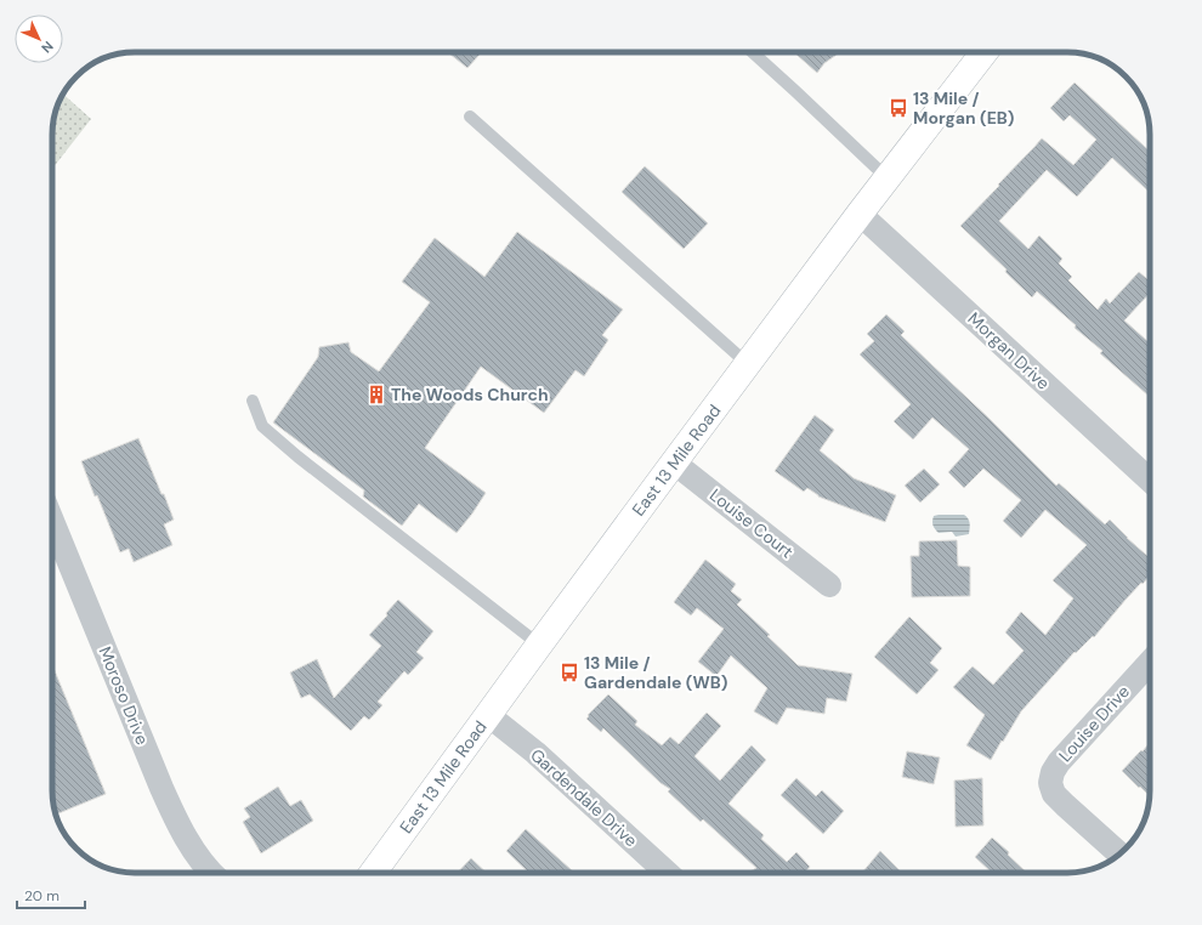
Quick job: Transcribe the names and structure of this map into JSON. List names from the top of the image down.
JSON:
{
  "streets": {
    "main road": ["East 13 Mile Road"],
    "street": [
      "Morgan Drive",
      "Louise Court",
      "Moroso Drive",
      "Louise Drive",
      "Gardendale Drive"
    ]
  },
  "crossings": [
    ["Morgan Drive", "East 13 Mile Road"],
    ["East 13 Mile Road", "Louise Court"],
    ["East 13 Mile Road", "Gardendale Drive"]
  ],
  "places": {
    "bus stop": ["13 Mile / Morgan (EB)", "13 Mile / Gardendale (WB)"],
    "building": ["The Woods Church"]
  },
  "scale_bar": "20 m",
  "north": "bottom right"
}
